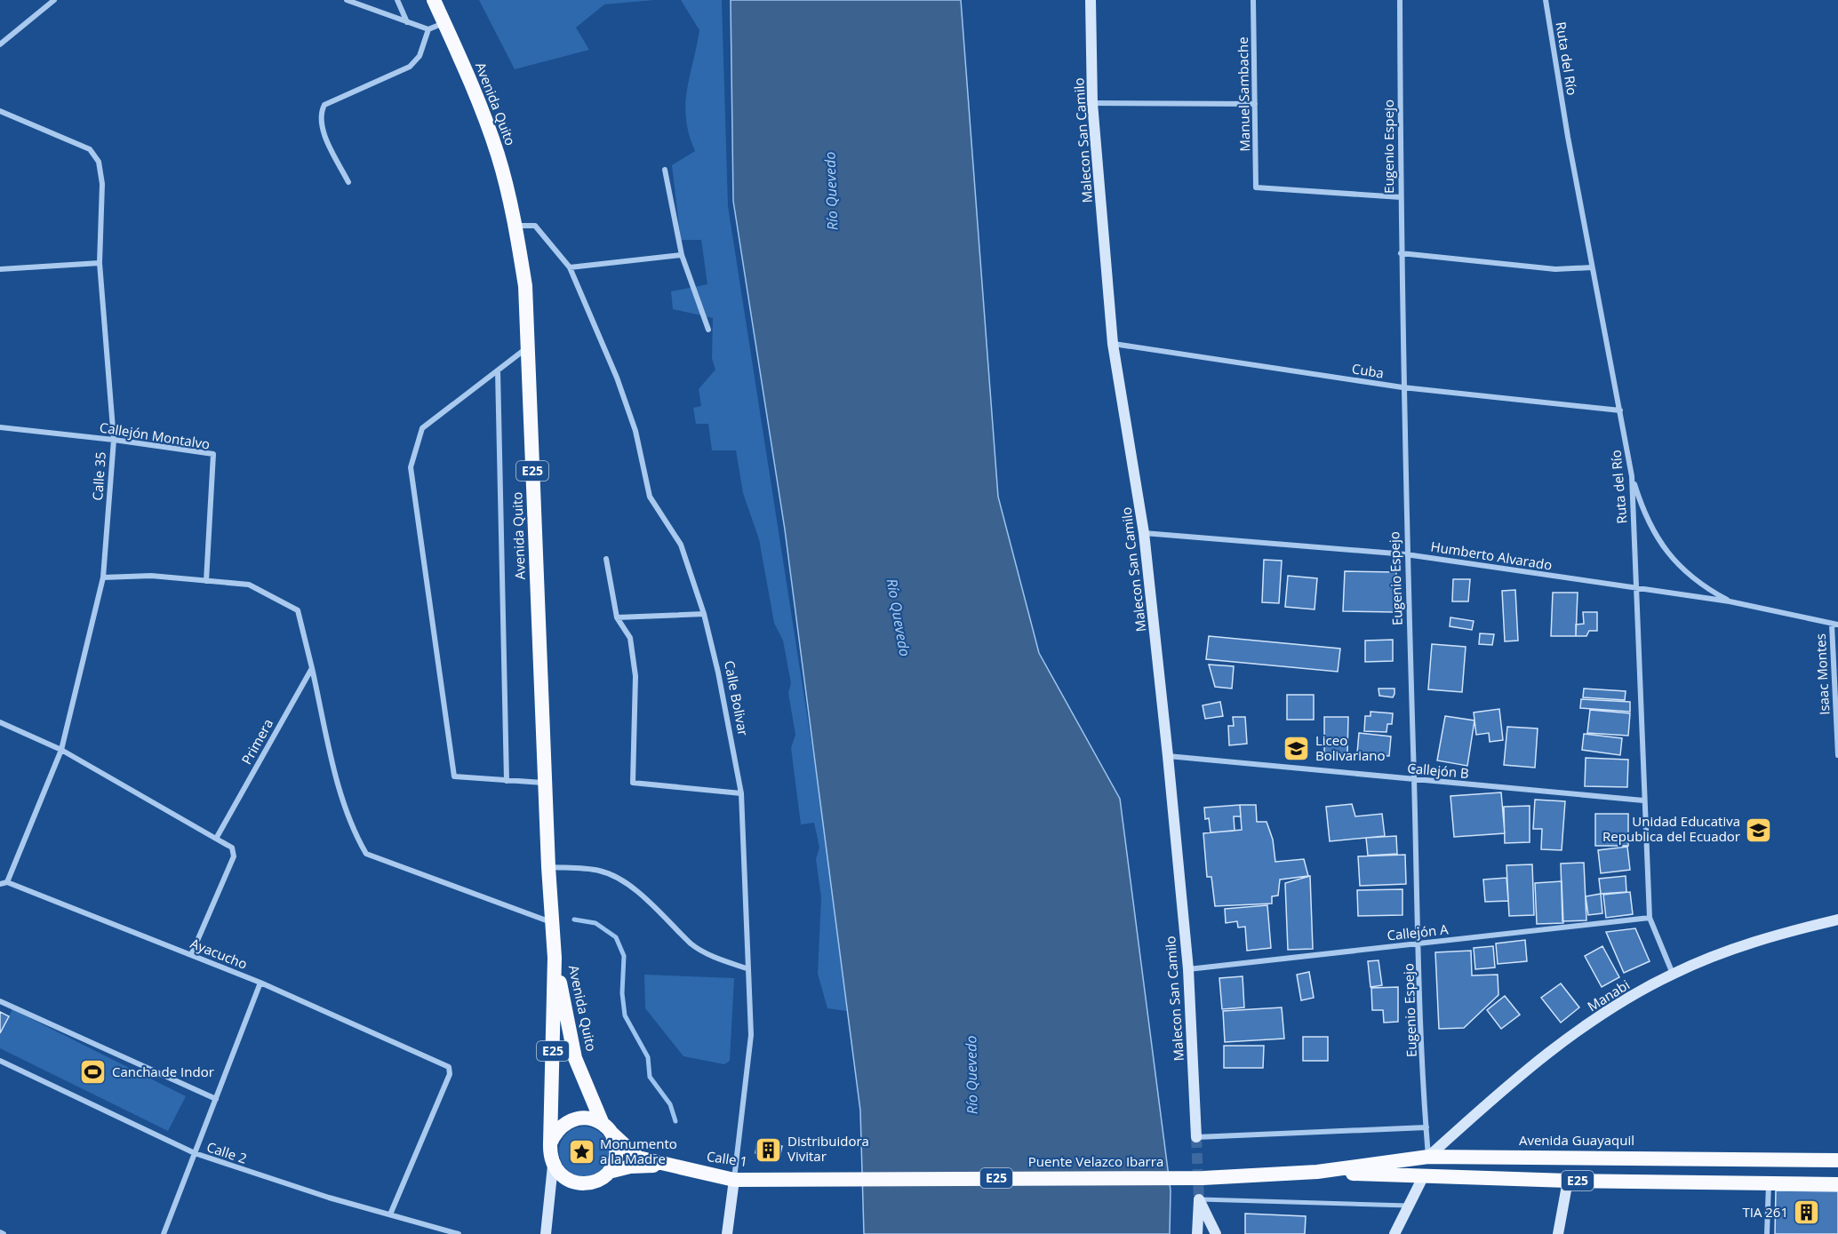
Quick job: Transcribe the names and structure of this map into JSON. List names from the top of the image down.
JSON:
{
  "streets": {
    "highway": [
      "Avenida Quito",
      "E25",
      "Avenida Guayaquil",
      "Calle 1",
      "Puente Velazco Ibarra"
    ],
    "main road": ["Malecon San Camilo", "Calle Bolivar", "Manabi"],
    "street": [
      "Ruta del Río",
      "Manuel Sambache",
      "Eugenio Espejo",
      "Cuba",
      "Callejón Montalvo",
      "Calle 35",
      "Humberto Alvarado",
      "Isaac Montes",
      "Primera",
      "Callejón B",
      "Callejón A",
      "Ayacucho",
      "Calle 2"
    ]
  },
  "crossings": [
    ["Ruta del Río", "Cuba"],
    ["Ruta del Río", "Humberto Alvarado"],
    ["Ruta del Río", "Callejón B"],
    ["Ruta del Río", "Callejón A"],
    ["Ruta del Río", "Manabi"],
    ["Manuel Sambache", "Eugenio Espejo"],
    ["Avenida Quito", "E25"],
    ["Avenida Quito", "Calle Bolivar"],
    ["Avenida Quito", "Calle 1"],
    ["Malecon San Camilo", "Cuba"],
    ["Malecon San Camilo", "Humberto Alvarado"],
    ["Malecon San Camilo", "Callejón B"],
    ["Malecon San Camilo", "Callejón A"],
    ["Eugenio Espejo", "Cuba"],
    ["Eugenio Espejo", "Humberto Alvarado"],
    ["Eugenio Espejo", "Callejón B"],
    ["Eugenio Espejo", "Callejón A"],
    ["Eugenio Espejo", "Manabi"],
    ["Eugenio Espejo", "Avenida Guayaquil"],
    ["Callejón Montalvo", "Calle 35"],
    ["E25", "Calle 1"],
    ["Calle 35", "Ayacucho"],
    ["Humberto Alvarado", "Isaac Montes"],
    ["Calle Bolivar", "Calle 1"],
    ["Ayacucho", "Calle 2"],
    ["Manabi", "Avenida Guayaquil"],
    ["Avenida Guayaquil", "Puente Velazco Ibarra"],
    ["Calle 1", "Puente Velazco Ibarra"]
  ],
  "water": ["Río Quevedo"],
  "places": {
    "school or university": ["Liceo Bolivariano", "Unidad Educativa Republica del Ecuador"],
    "sports": ["Cancha de Indor"],
    "building": ["Distribuidora Vivitar", "TIA 261"],
    "place": ["Monumento a la Madre"]
  }
}
